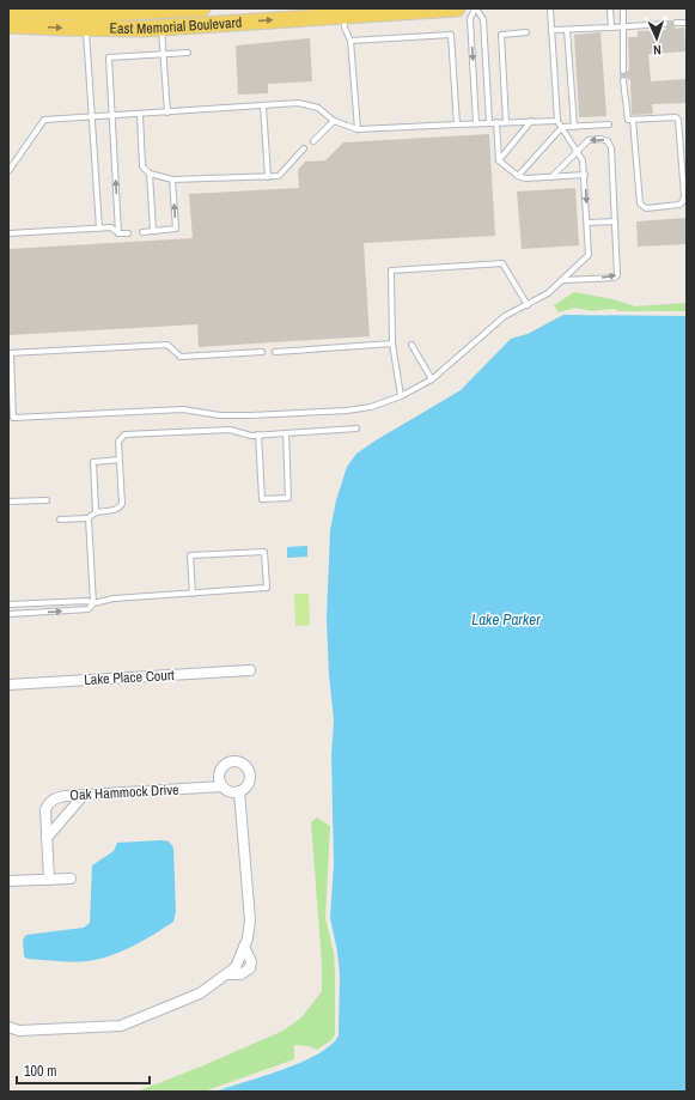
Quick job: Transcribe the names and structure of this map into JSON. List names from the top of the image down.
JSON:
{
  "streets": {
    "main road": ["East Memorial Boulevard"],
    "street": ["Lake Place Court", "Oak Hammock Drive"]
  },
  "water": ["Lake Parker"],
  "scale_bar": "100 m",
  "north": "bottom"
}
